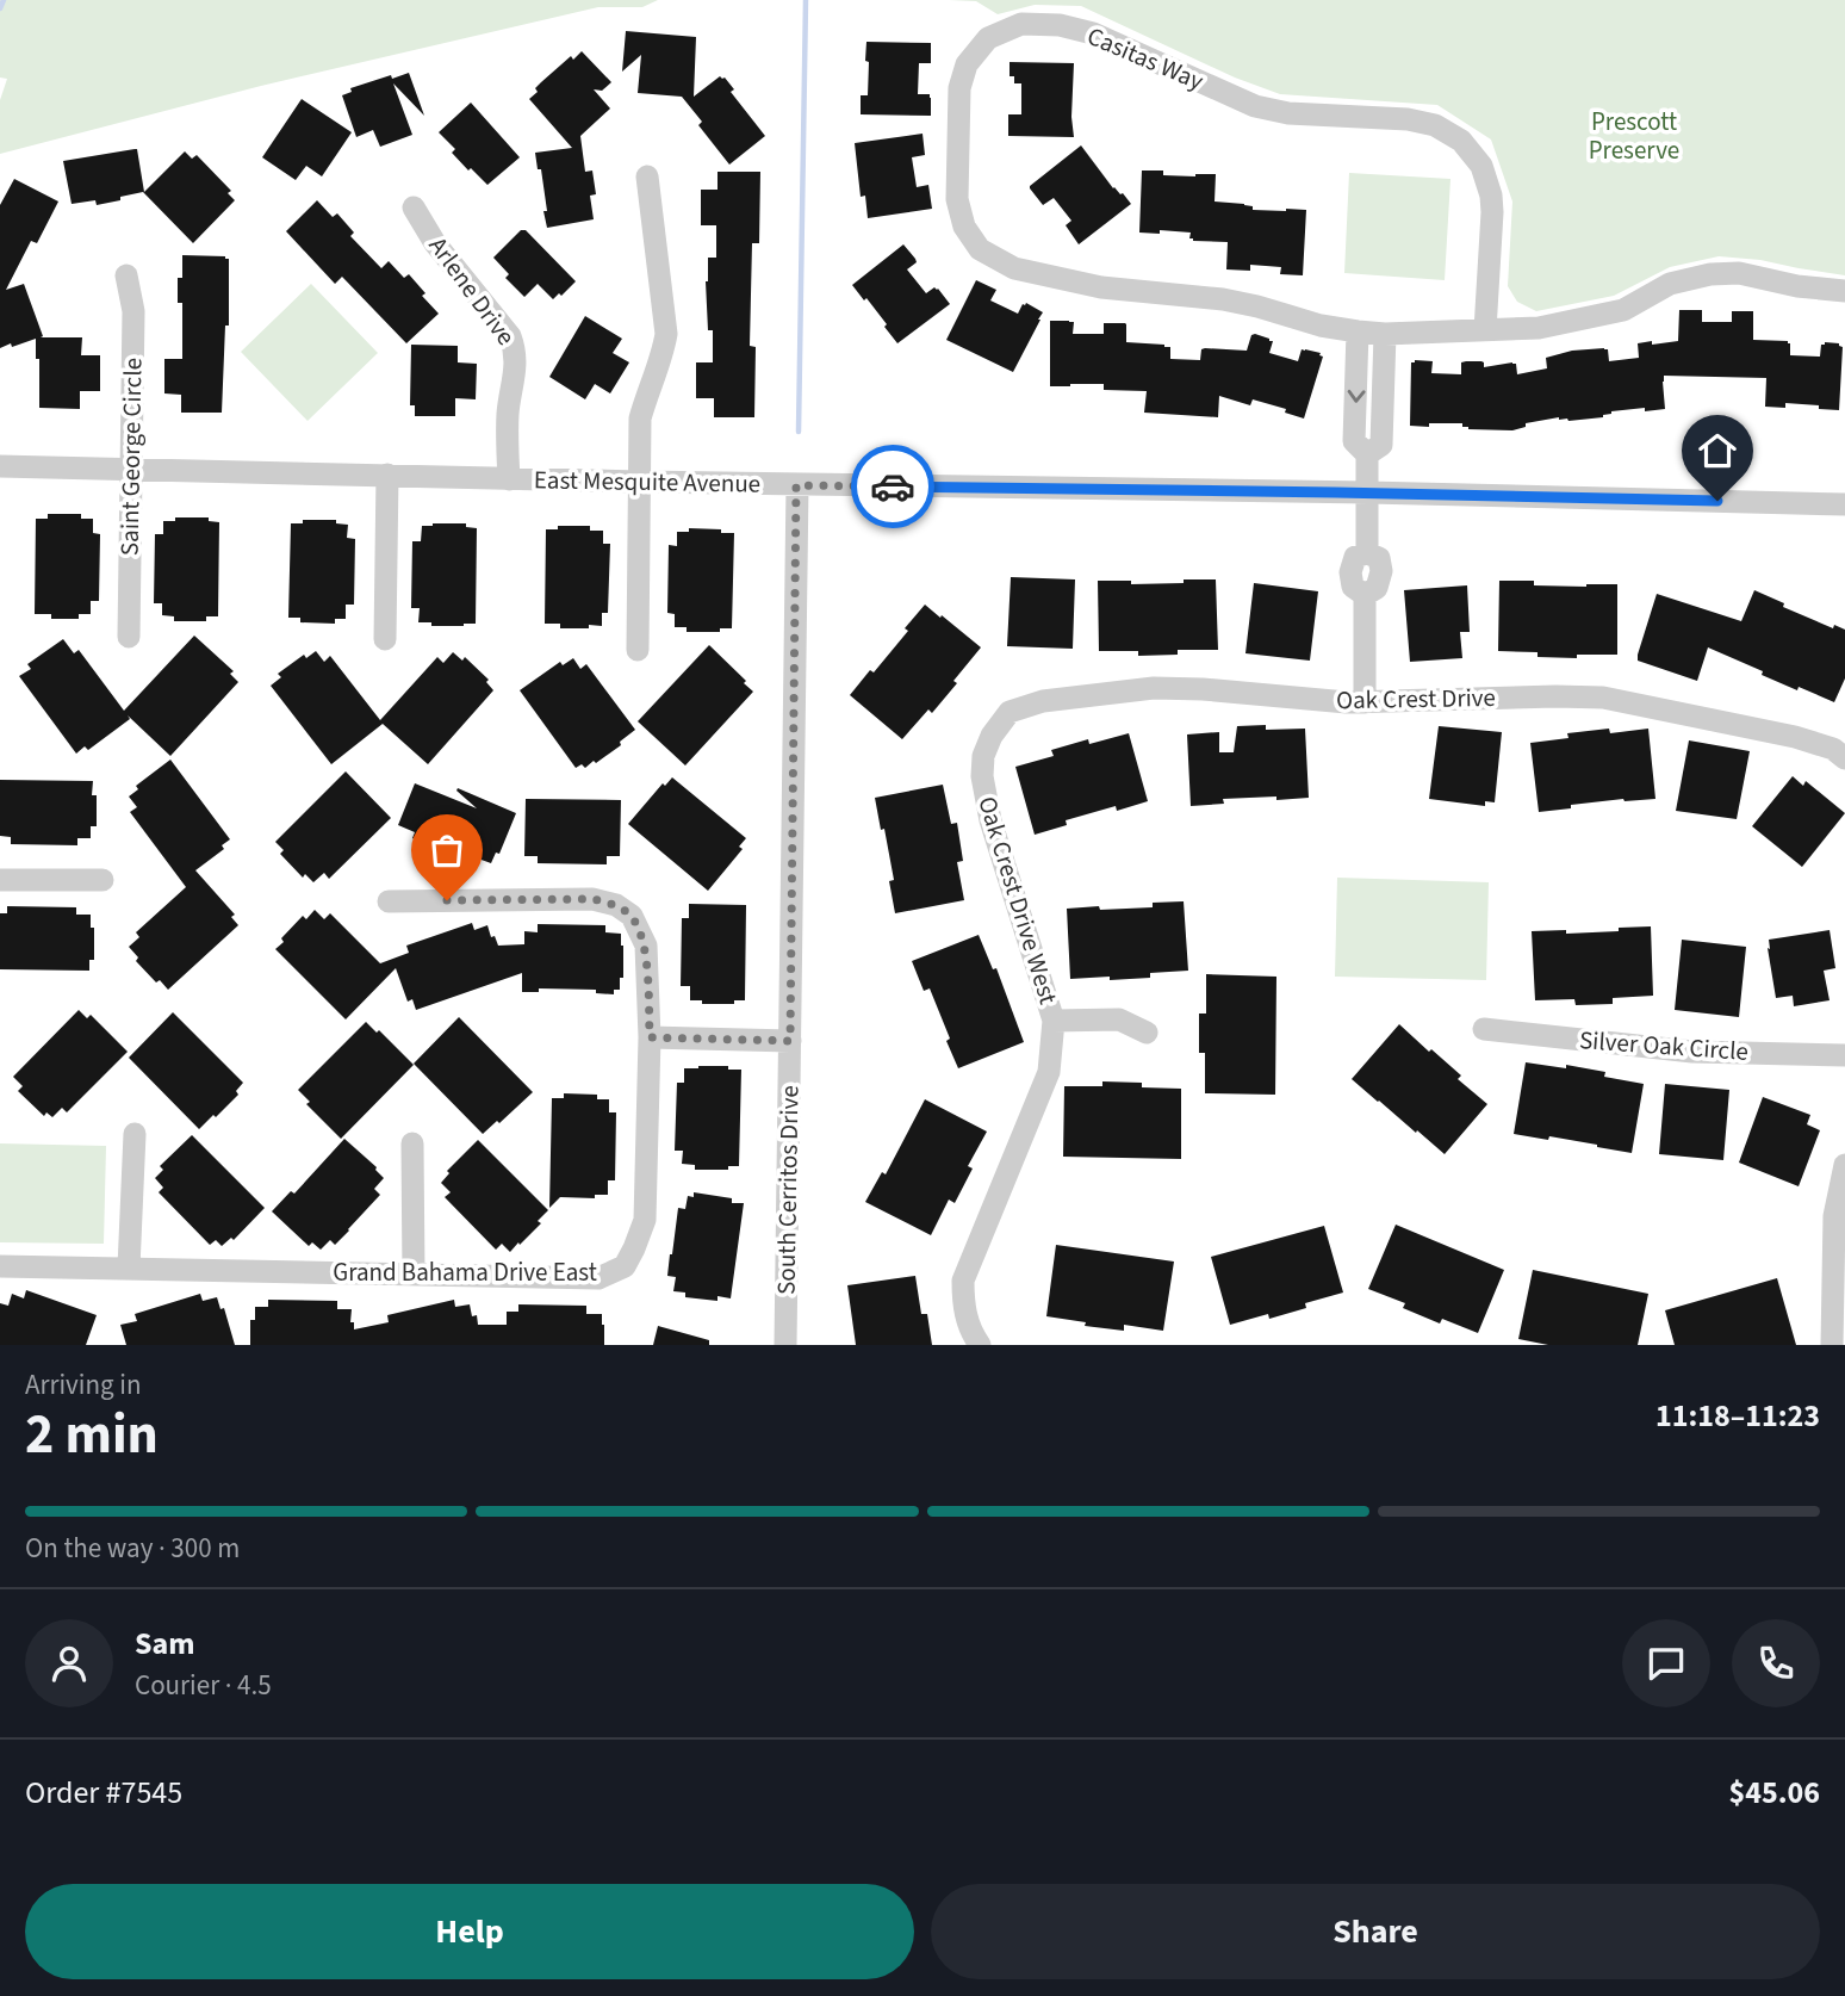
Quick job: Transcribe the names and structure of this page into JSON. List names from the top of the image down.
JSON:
{
  "streets": {
    "street": [
      "Casitas Way",
      "Arlene Drive",
      "Saint George Circle",
      "East Mesquite Avenue",
      "Oak Crest Drive",
      "Oak Crest Drive West",
      "Silver Oak Circle",
      "South Cerritos Drive",
      "Grand Bahama Drive East"
    ]
  },
  "crossings": [
    ["Arlene Drive", "East Mesquite Avenue"],
    ["Saint George Circle", "East Mesquite Avenue"],
    ["East Mesquite Avenue", "South Cerritos Drive"],
    ["Oak Crest Drive", "Oak Crest Drive West"]
  ],
  "parks": ["Prescott Preserve"],
  "page": {
    "heading": ["2 min", "Arriving in", "11:18–11:23"],
    "panel": [
      "Sam",
      "Courier · 4.5",
      "Order #7545",
      "$45.06"
    ],
    "bar": "On the way · 300 m",
    "buttons": ["Help", "Share"]
  }
}
